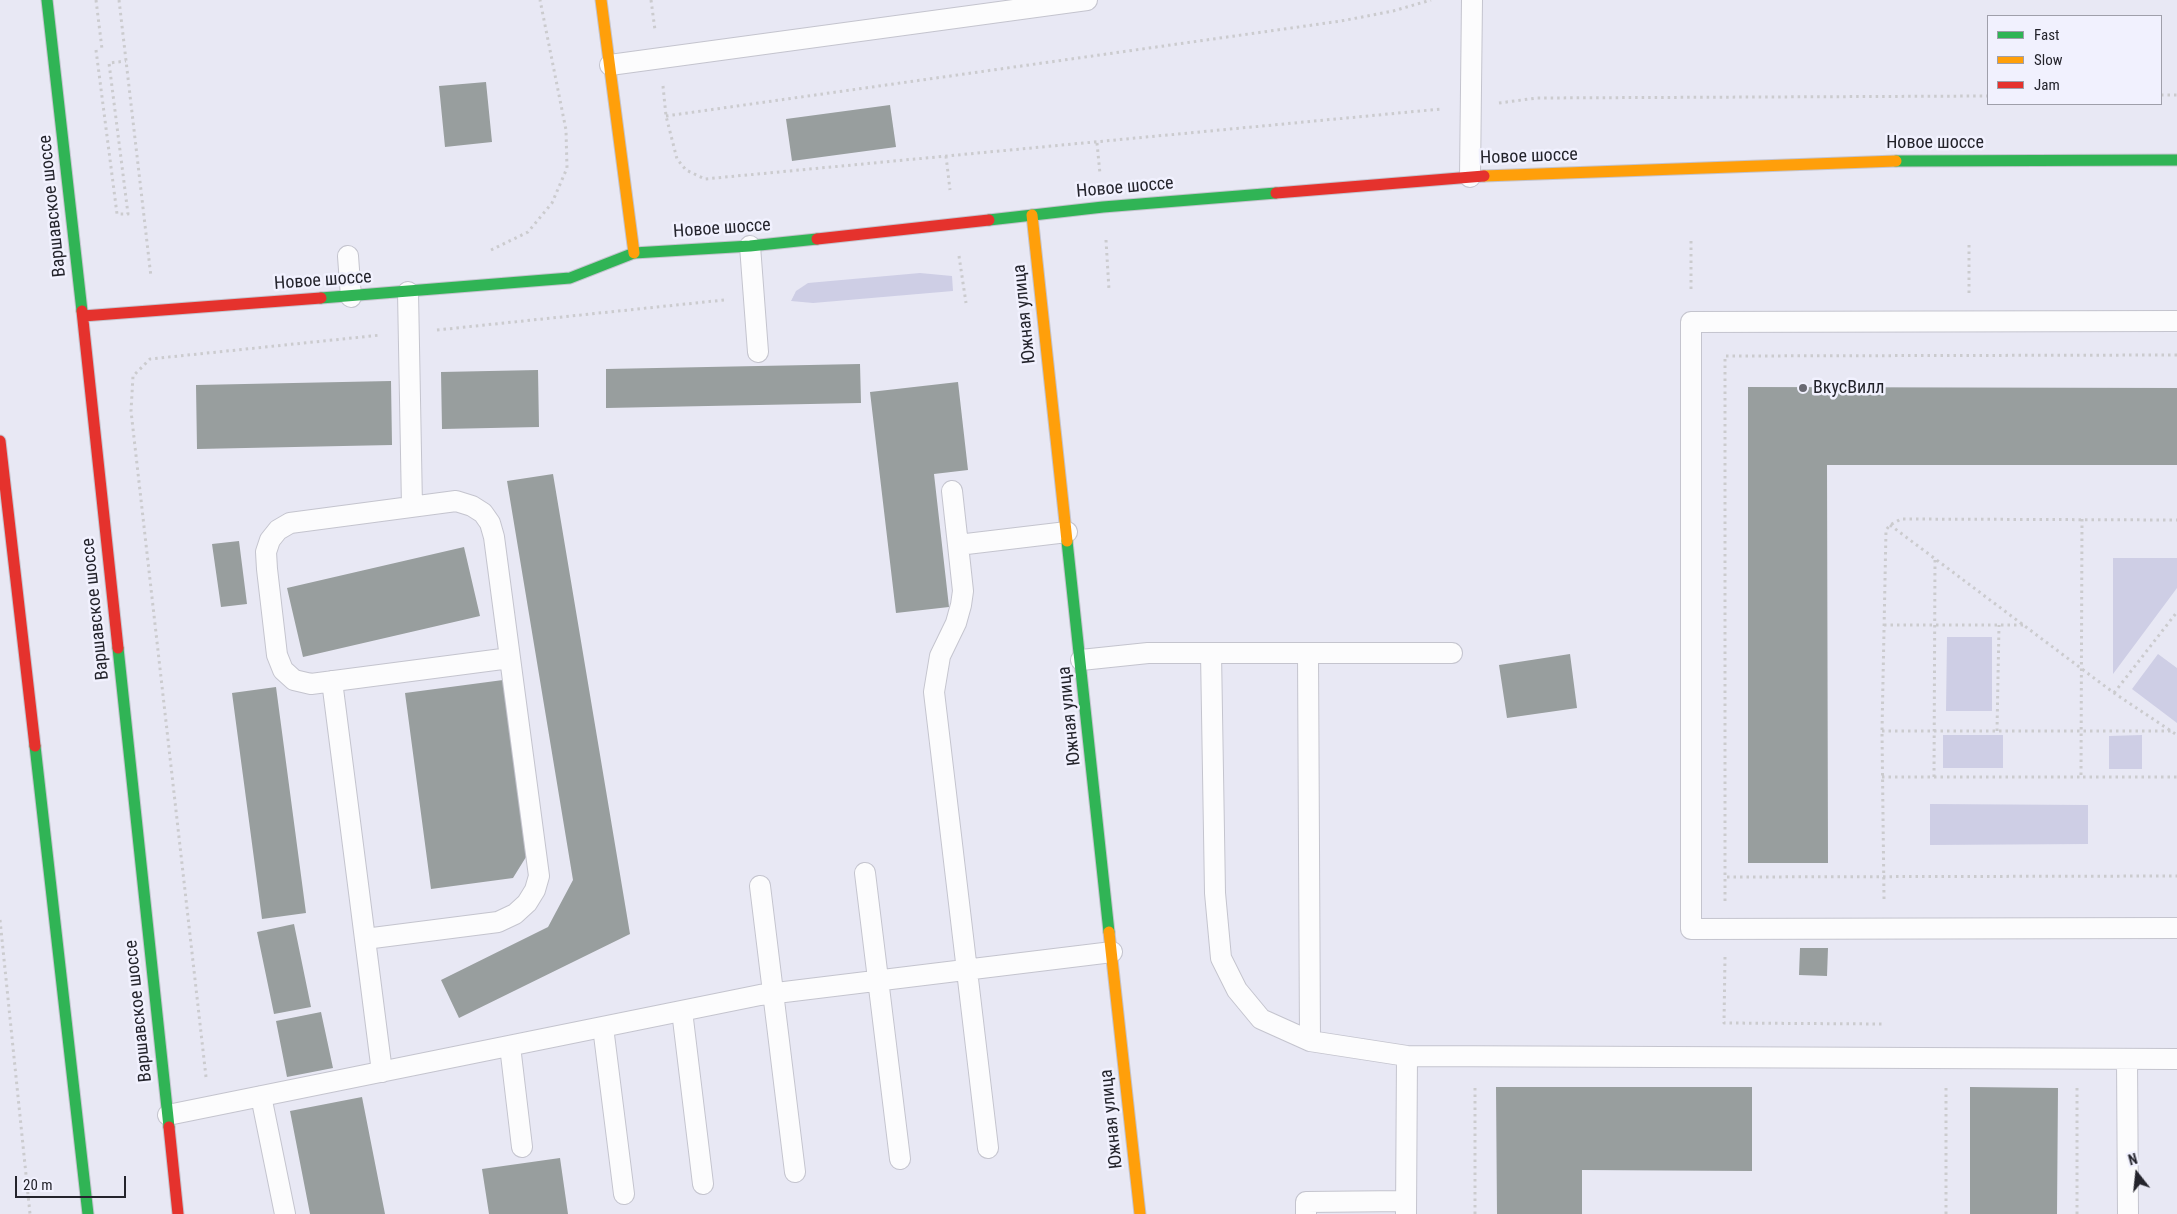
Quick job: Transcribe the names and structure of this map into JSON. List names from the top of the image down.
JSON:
{
  "streets": {
    "street": ["Новое шоссе", "Варшавское шоссе", "Южная улица"]
  },
  "crossings": [
    ["Новое шоссе", "Варшавское шоссе"],
    ["Новое шоссе", "Южная улица"]
  ],
  "places": ["ВкусВилл"],
  "legend": ["Fast", "Slow", "Jam"],
  "scale_bar": "20 m",
  "north": "top"
}
